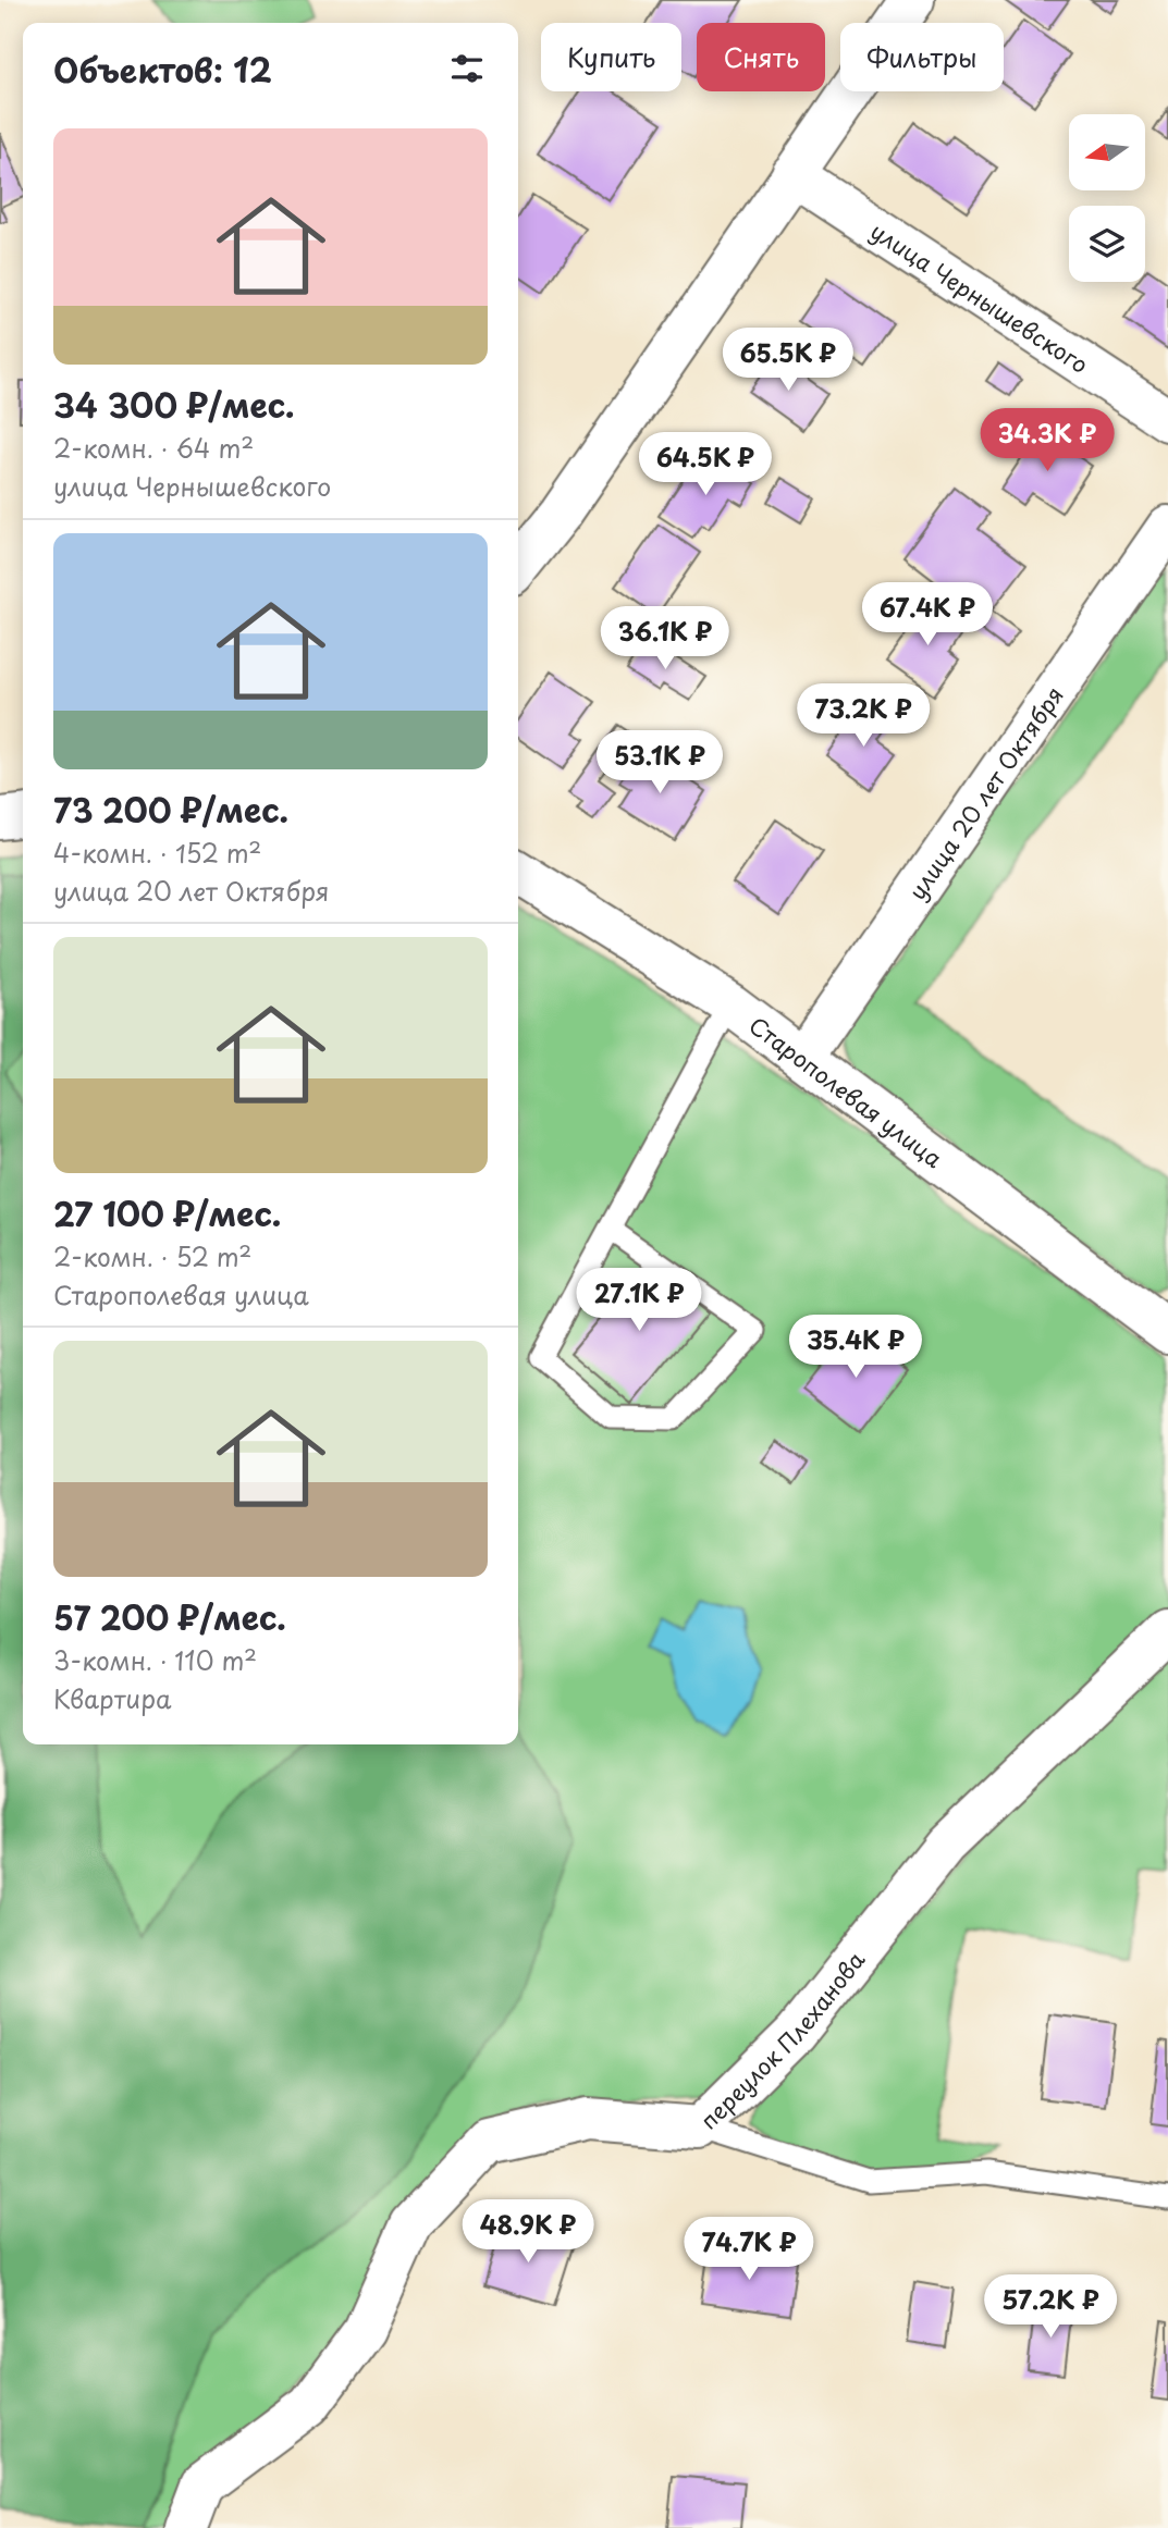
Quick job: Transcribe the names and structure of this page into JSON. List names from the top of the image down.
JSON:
{
  "streets": {
    "street": [
      "улица Чернышевского",
      "улица 20 лет Октября",
      "Старополевая улица",
      "переулок Плеханова"
    ]
  },
  "crossings": [
    ["улица 20 лет Октября", "Старополевая улица"]
  ],
  "north": "left",
  "page": {
    "chip": ["Купить", "Снять", "Фильтры"],
    "heading": "Объектов: 12",
    "list": [
      {
        "name": "34 300 ₽/мес.",
        "note": "2-комн. · 64 m² · улица Чернышевского"
      },
      {
        "name": "73 200 ₽/мес.",
        "note": "4-комн. · 152 m² · улица 20 лет Октября"
      },
      {
        "name": "27 100 ₽/мес.",
        "note": "2-комн. · 52 m² · Старополевая улица"
      },
      {
        "name": "57 200 ₽/мес.",
        "note": "3-комн. · 110 m² · Квартира"
      }
    ],
    "price": [
      "65.5K ₽",
      "34.3K ₽",
      "64.5K ₽",
      "67.4K ₽",
      "36.1K ₽",
      "73.2K ₽",
      "53.1K ₽",
      "27.1K ₽",
      "35.4K ₽",
      "48.9K ₽",
      "74.7K ₽",
      "57.2K ₽"
    ]
  }
}
